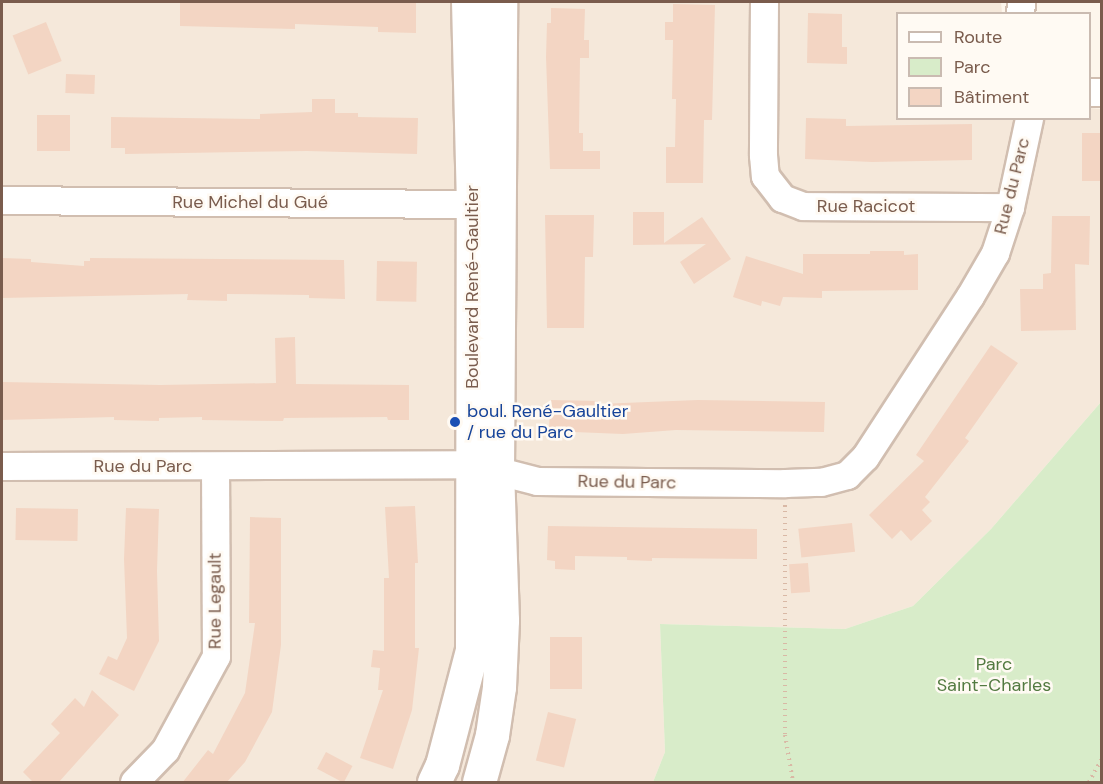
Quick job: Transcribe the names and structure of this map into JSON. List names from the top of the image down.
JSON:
{
  "streets": {
    "street": [
      "Rue du Parc",
      "Rue Michel du Gué",
      "Rue Racicot",
      "Boulevard René-Gaultier",
      "Rue Legault"
    ]
  },
  "crossings": [
    ["Rue du Parc", "Rue Racicot"],
    ["Rue du Parc", "Boulevard René-Gaultier"],
    ["Rue du Parc", "Rue Legault"],
    ["Rue Michel du Gué", "Boulevard René-Gaultier"]
  ],
  "parks": ["Parc Saint-Charles"],
  "places": ["boul. René-Gaultier / rue du Parc"],
  "legend": ["Route", "Parc", "Bâtiment"]
}
